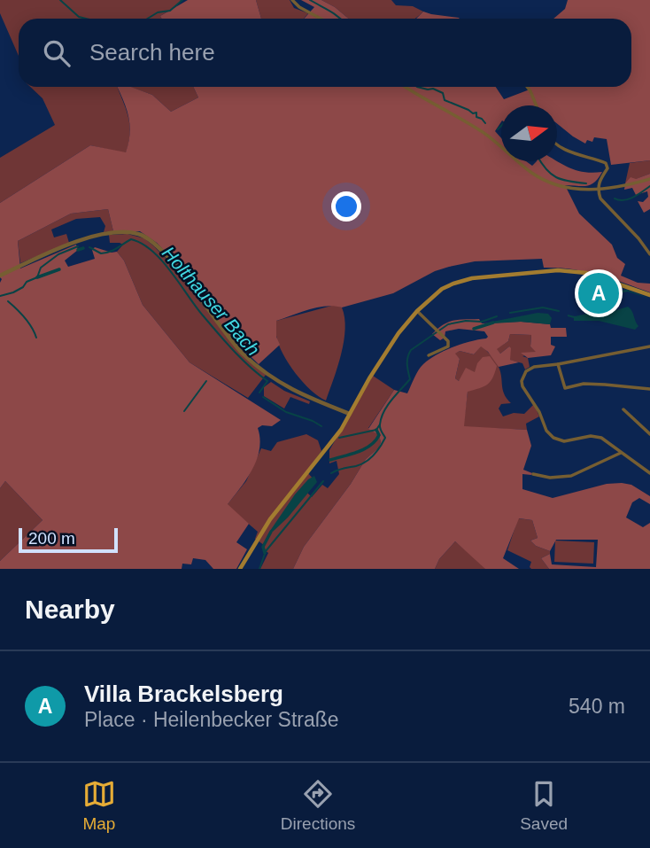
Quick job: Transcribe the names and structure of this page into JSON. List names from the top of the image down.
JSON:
{
  "water": ["Holthauser Bach"],
  "scale_bar": "200 m",
  "north": "right",
  "page": {
    "search": "Search here",
    "pins": "A",
    "scale": "200 m",
    "heading": "Nearby",
    "list": [
      {
        "mark": "A",
        "name": "Villa Brackelsberg",
        "note": "Place · Heilenbecker Straße",
        "value": "540 m"
      }
    ],
    "nav": ["Map", "Directions", "Saved"]
  }
}
